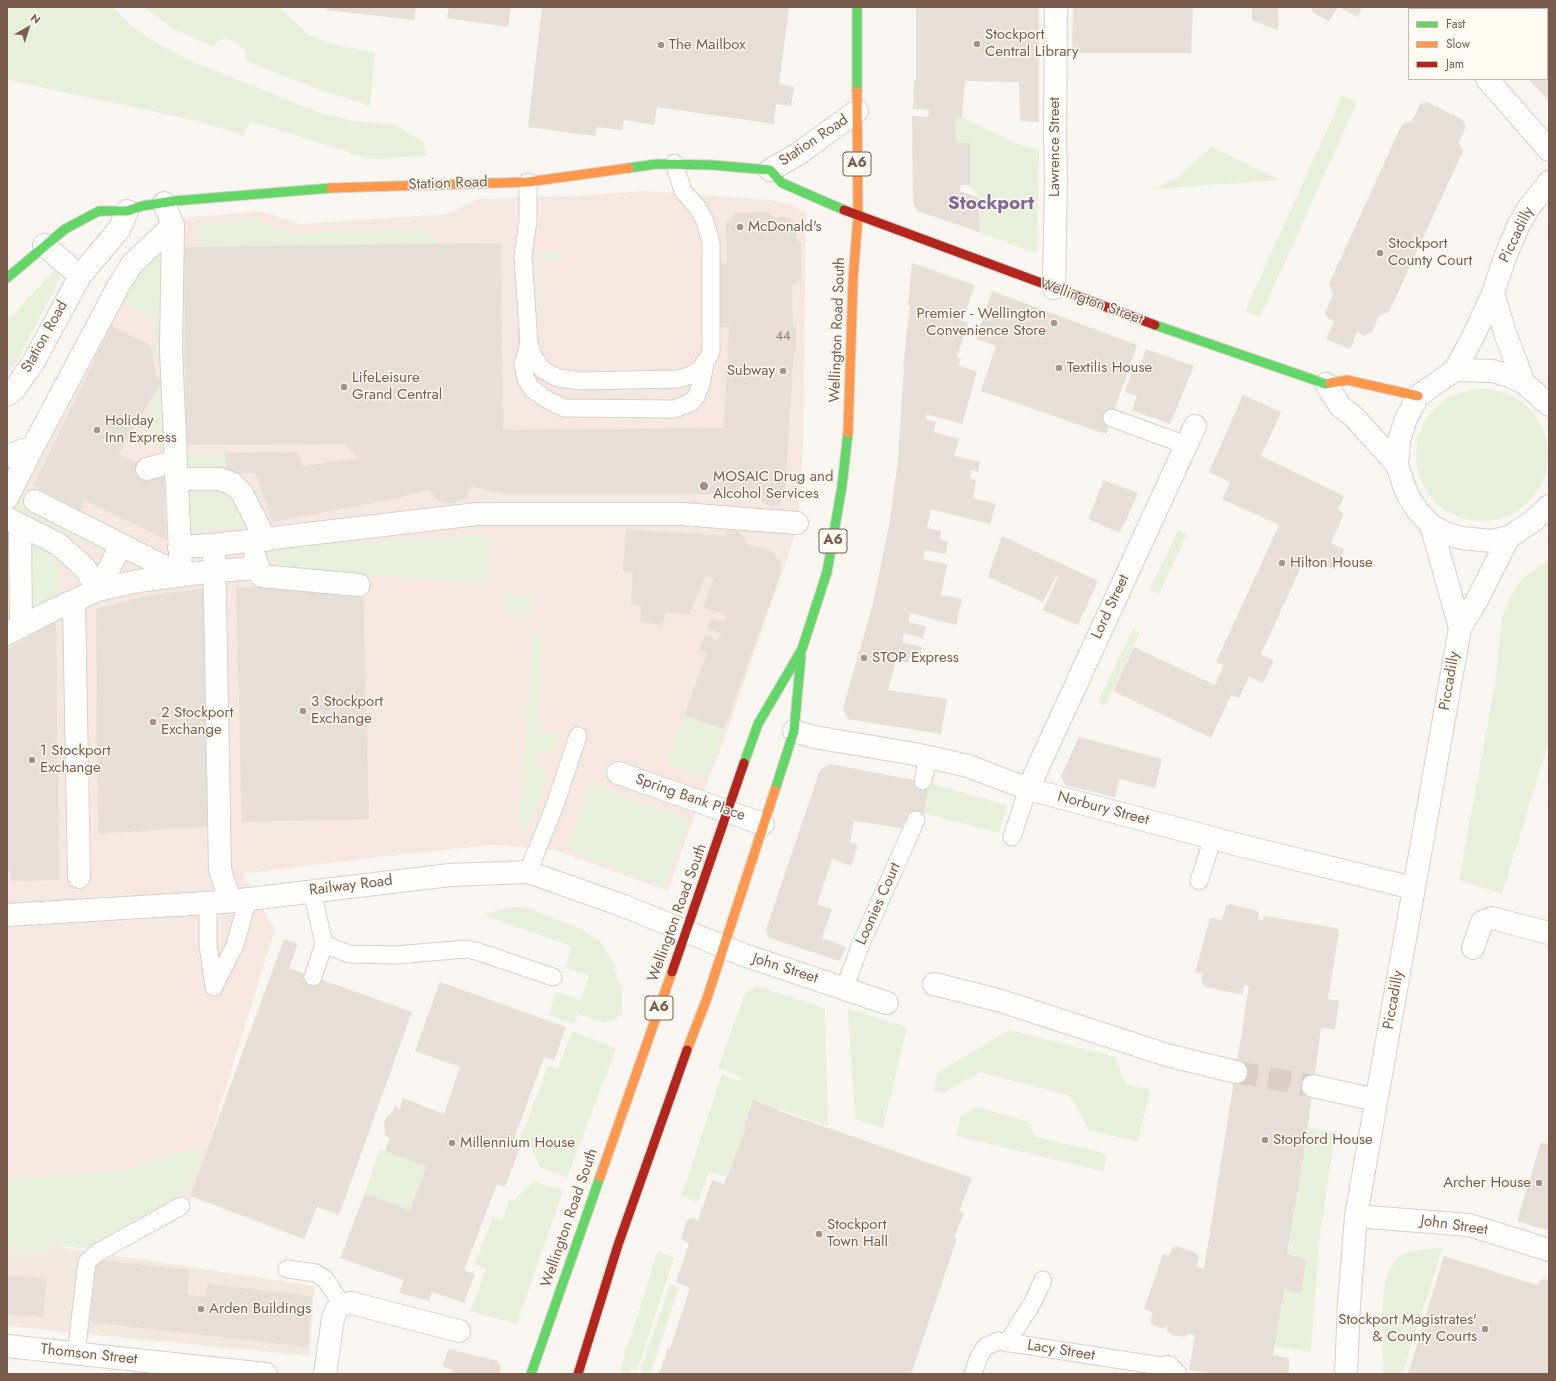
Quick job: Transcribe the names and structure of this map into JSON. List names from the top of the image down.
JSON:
{
  "streets": {
    "main road": [
      "Station Road",
      "A6",
      "Wellington Street",
      "Wellington Road South"
    ],
    "street": [
      "Lawrence Street",
      "Piccadilly",
      "Lord Street",
      "Spring Bank Place",
      "Norbury Street",
      "Railway Road",
      "John Street",
      "Thomson Street"
    ],
    "lane": ["Loonies Court", "Lacy Street"]
  },
  "crossings": [
    ["Station Road", "Wellington Street"],
    ["Station Road", "Wellington Road South"],
    ["Lawrence Street", "Wellington Street"],
    ["Piccadilly", "Norbury Street"],
    ["Piccadilly", "John Street"],
    ["Wellington Street", "Wellington Road South"],
    ["Wellington Road South", "Spring Bank Place"],
    ["Wellington Road South", "Norbury Street"],
    ["Wellington Road South", "Railway Road"],
    ["Wellington Road South", "John Street"],
    ["Lord Street", "Norbury Street"],
    ["Railway Road", "John Street"],
    ["Loonies Court", "John Street"]
  ],
  "districts": ["Stockport"],
  "places": [
    "Stockport Central Library",
    "The Mailbox",
    "McDonald's",
    "Stockport County Court",
    "Premier - Wellington Convenience Store",
    "Textilis House",
    "Subway",
    "LifeLeisure Grand Central",
    "Holiday Inn Express",
    "MOSAIC Drug and Alcohol Services",
    "Hilton House",
    "STOP Express",
    "3 Stockport Exchange",
    "2 Stockport Exchange",
    "1 Stockport Exchange",
    "Stopford House",
    "Millennium House",
    "Archer House",
    "Stockport Town Hall",
    "Arden Buildings",
    "Stockport Magistrates' & County Courts"
  ],
  "house_numbers": ["44"],
  "legend": ["Fast", "Slow", "Jam"],
  "north": "top right"
}
